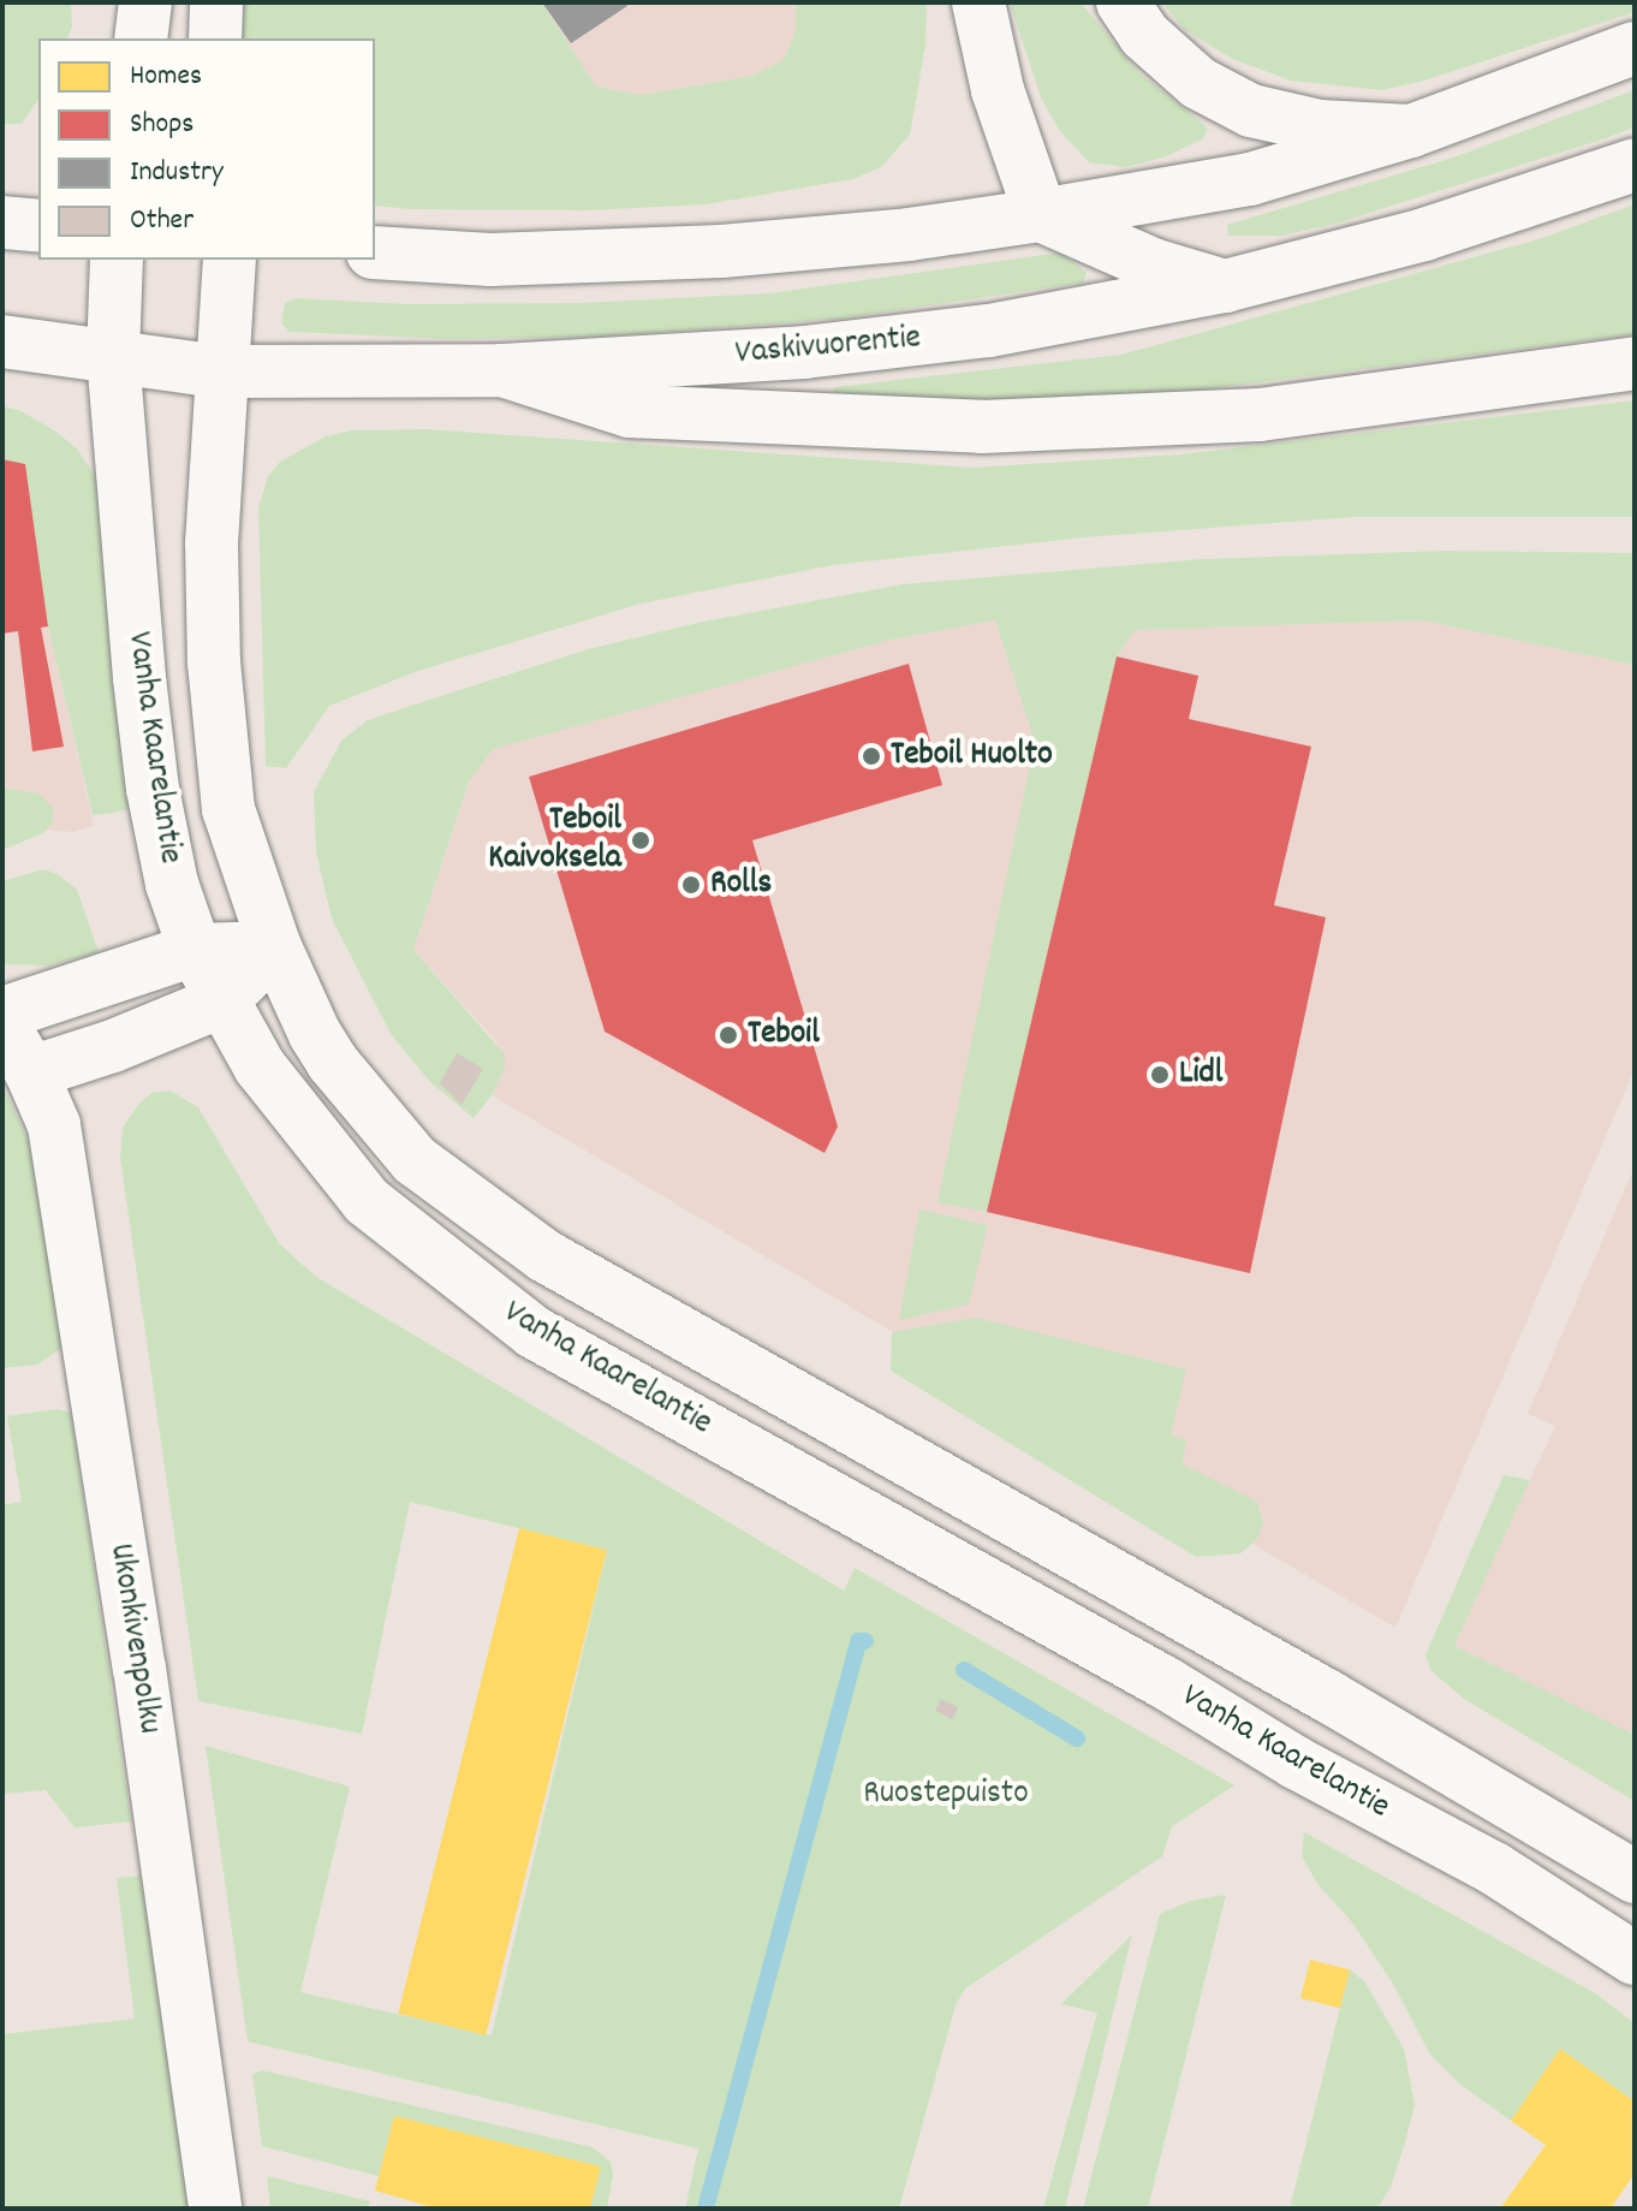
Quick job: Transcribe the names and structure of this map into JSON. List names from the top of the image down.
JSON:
{
  "streets": {
    "main road": ["Vaskivuorentie", "Vanha Kaarelantie", "Ukonkivenpolku"]
  },
  "crossings": [
    ["Vaskivuorentie", "Vanha Kaarelantie"]
  ],
  "parks": ["Ruostepuisto"],
  "places": [
    "Teboil Huolto",
    "Teboil Kaivoksela",
    "Rolls",
    "Teboil",
    "Lidl"
  ],
  "legend": [
    "Homes",
    "Shops",
    "Industry",
    "Other"
  ]
}
